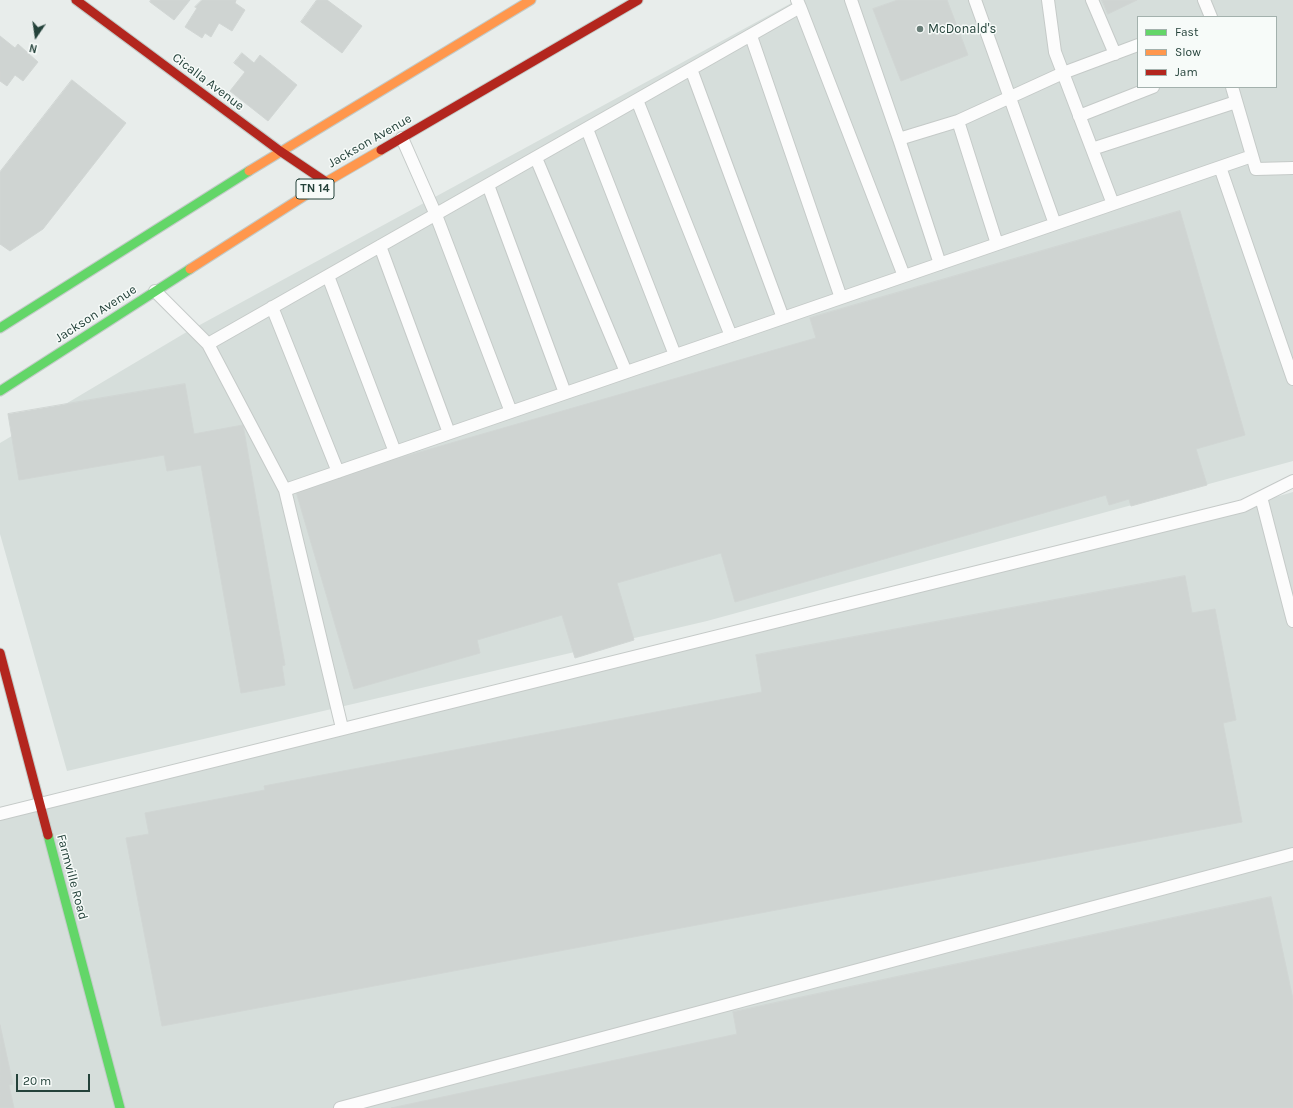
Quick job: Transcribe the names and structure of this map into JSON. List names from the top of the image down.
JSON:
{
  "streets": {
    "main road": [
      "Cicalla Avenue",
      "Jackson Avenue",
      "TN 14",
      "Farmville Road"
    ]
  },
  "crossings": [
    ["Cicalla Avenue", "Jackson Avenue"]
  ],
  "places": ["McDonald's"],
  "legend": ["Fast", "Slow", "Jam"],
  "scale_bar": "20 m",
  "north": "bottom"
}
